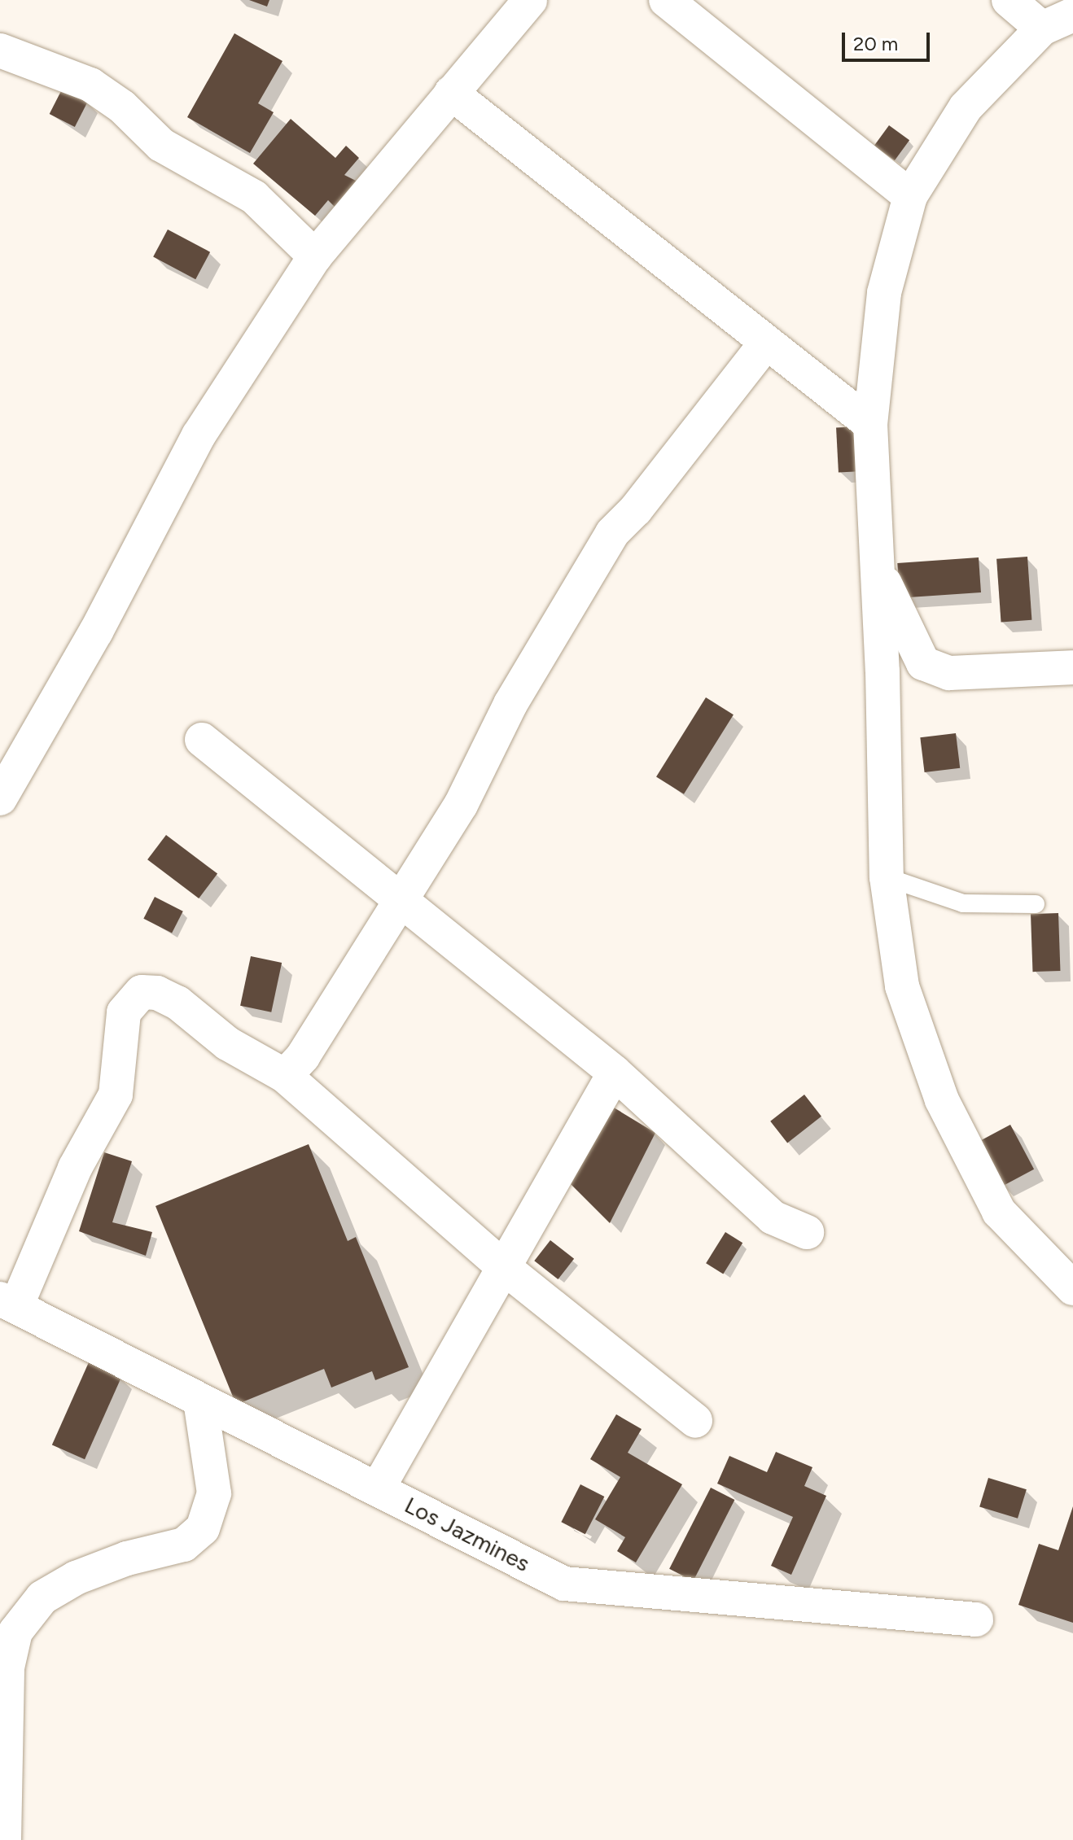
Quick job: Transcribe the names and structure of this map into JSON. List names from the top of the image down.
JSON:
{
  "streets": {
    "street": ["Los Jazmines"]
  },
  "scale_bar": "20 m"
}
